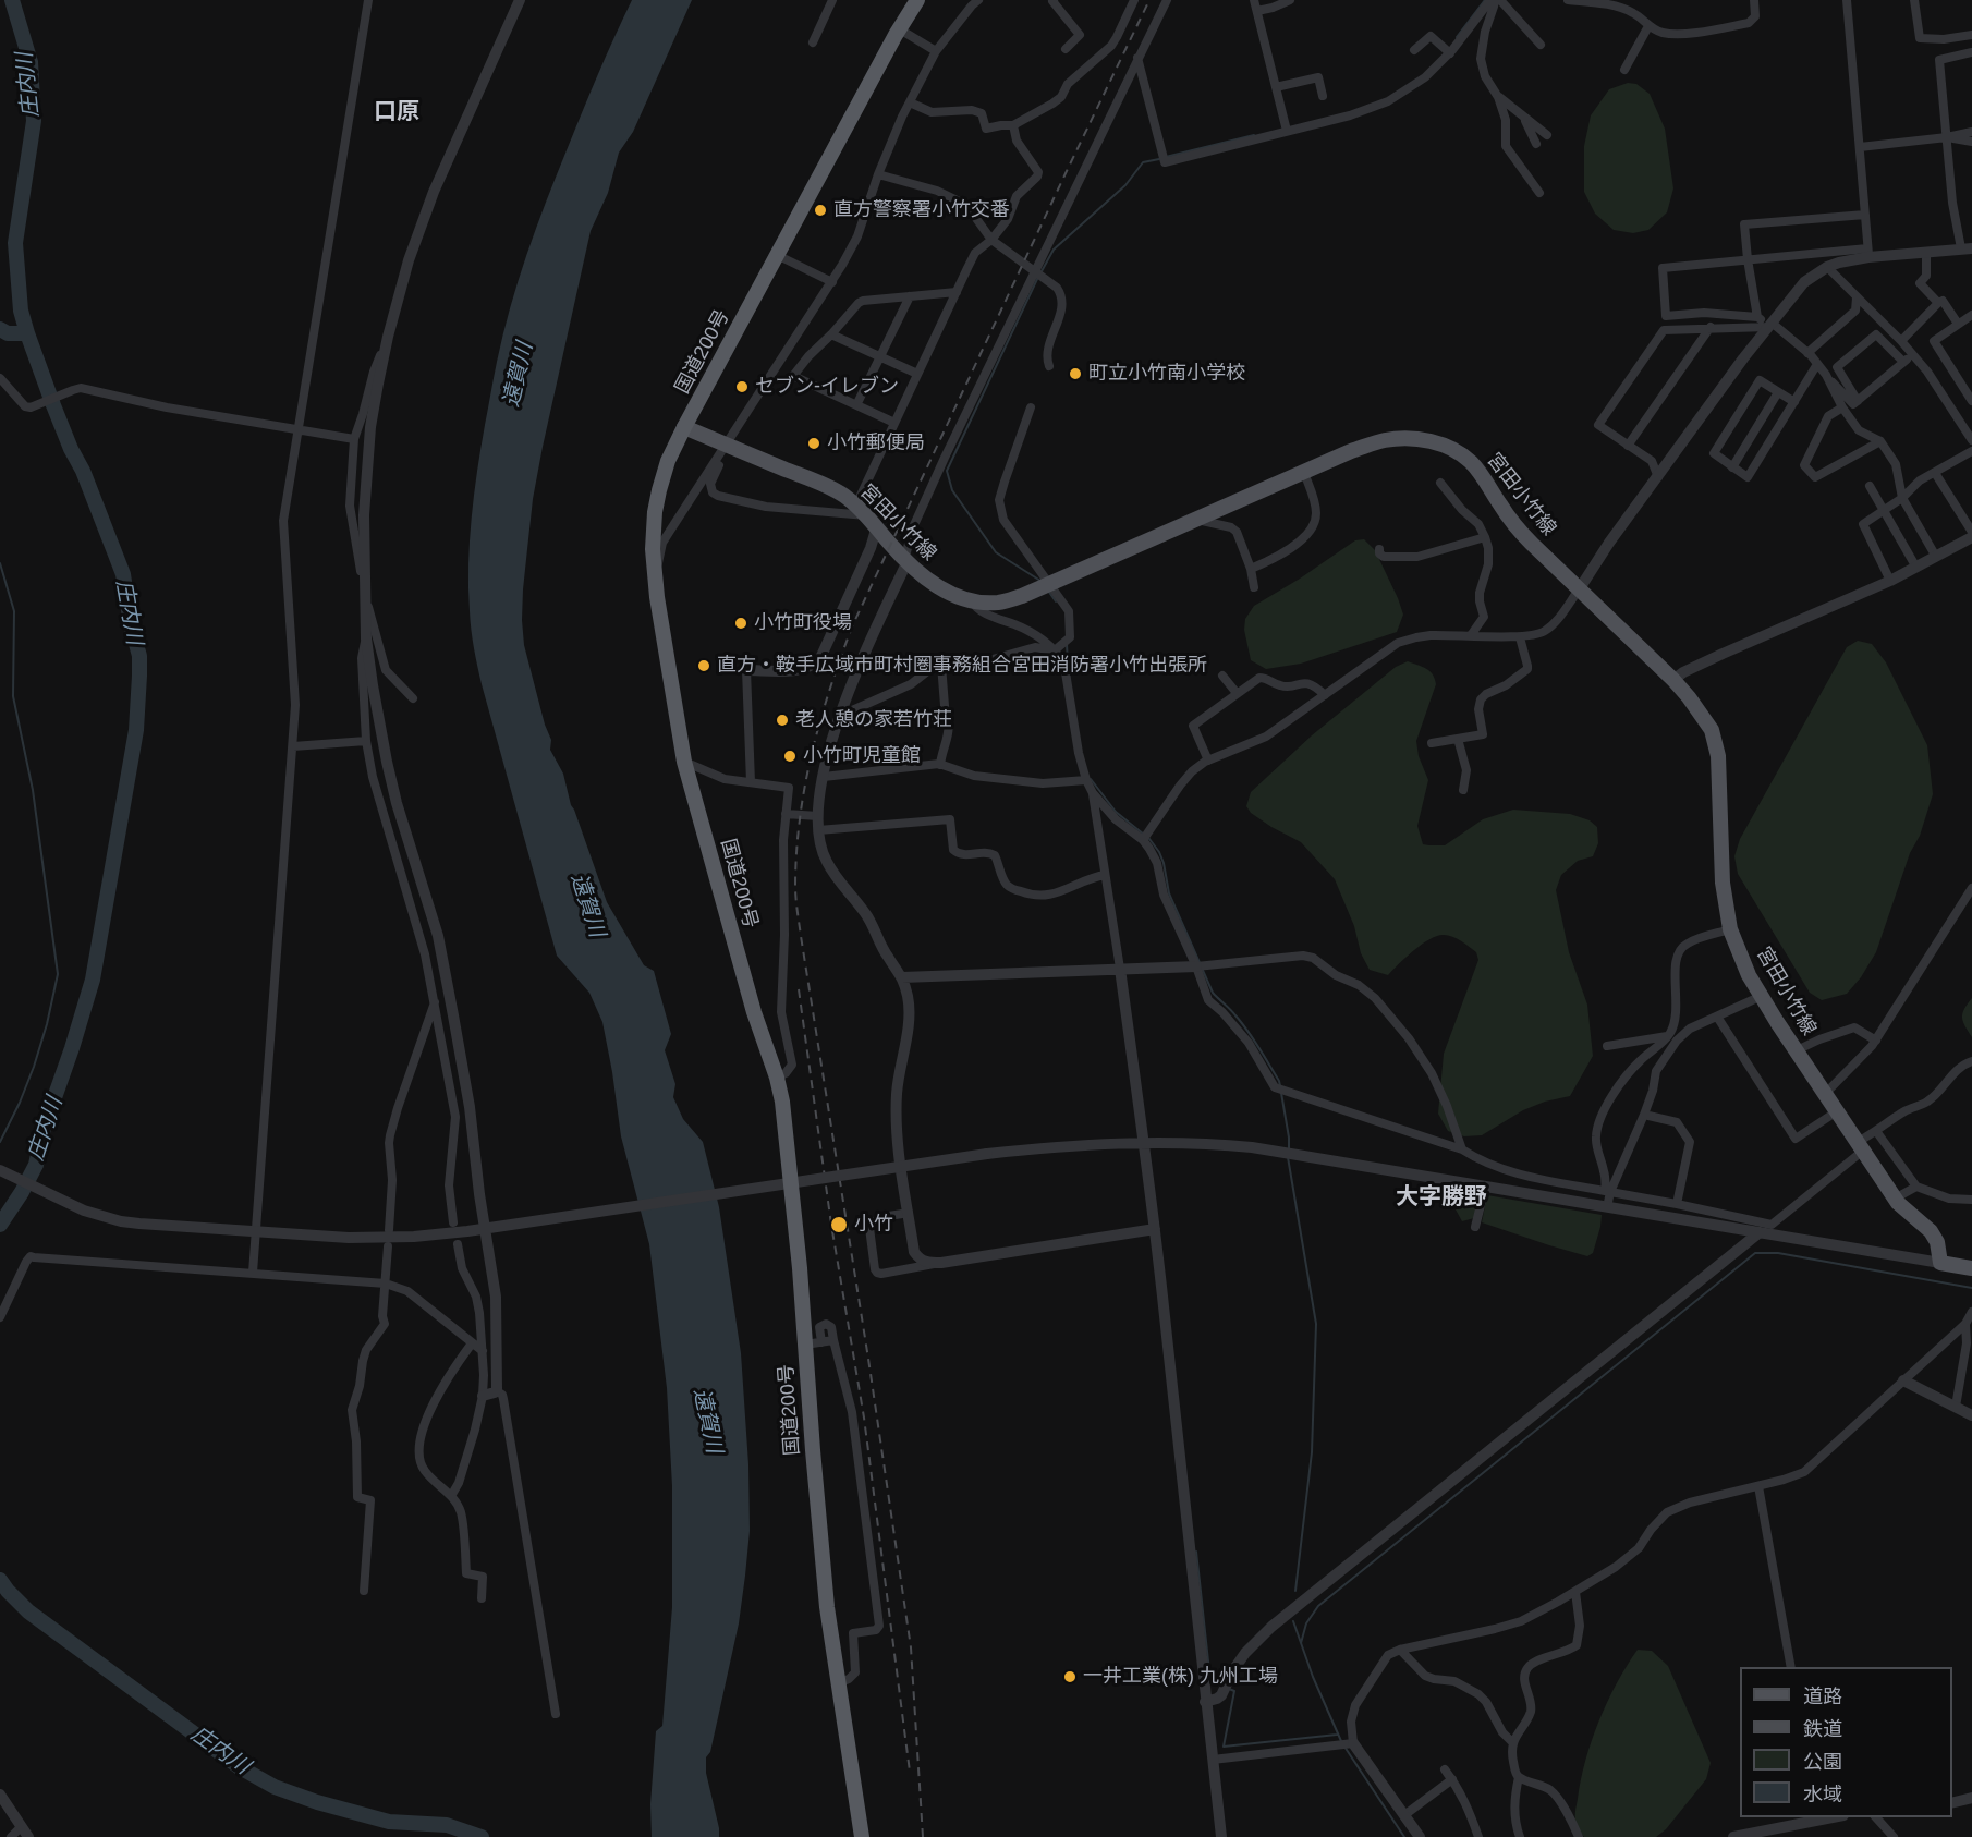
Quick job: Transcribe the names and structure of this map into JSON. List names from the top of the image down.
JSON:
{
  "streets": {
    "highway": ["国道200号"],
    "main road": ["宮田小竹線"]
  },
  "crossings": [
    ["国道200号", "宮田小竹線"]
  ],
  "districts": ["口原", "大字勝野"],
  "water": ["庄内川", "遠賀川"],
  "places": [
    "直方警察署小竹交番",
    "町立小竹南小学校",
    "セブン-イレブン",
    "小竹郵便局",
    "小竹町役場",
    "直方・鞍手広域市町村圏事務組合宮田消防署小竹出張所",
    "老人憩の家若竹荘",
    "小竹町児童館",
    "小竹",
    "一井工業(株) 九州工場"
  ],
  "legend": [
    "道路",
    "鉄道",
    "公園",
    "水域"
  ]
}
